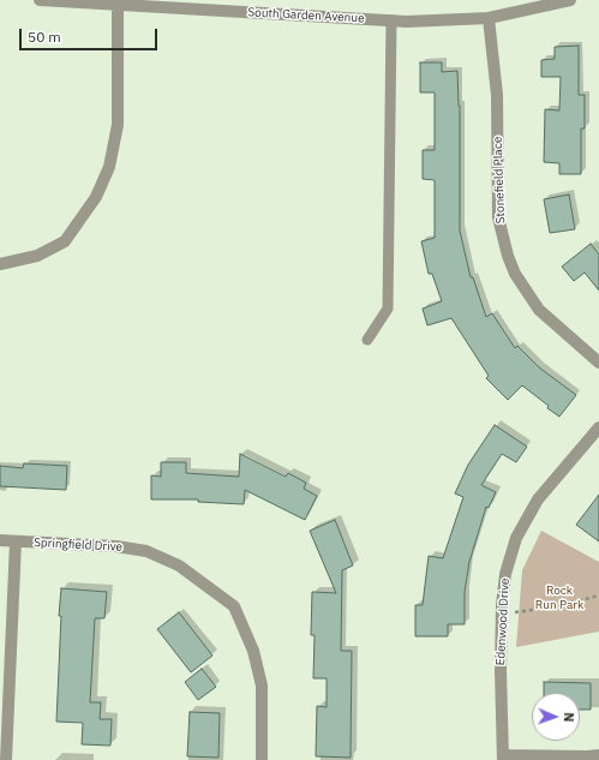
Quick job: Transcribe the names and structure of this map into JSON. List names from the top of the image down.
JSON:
{
  "streets": {
    "street": [
      "South Garden Avenue",
      "Stonefield Place",
      "Springfield Drive",
      "Edenwood Drive"
    ]
  },
  "crossings": [
    ["South Garden Avenue", "Stonefield Place"]
  ],
  "parks": ["Rock Run Park"],
  "scale_bar": "50 m",
  "north": "right"
}
